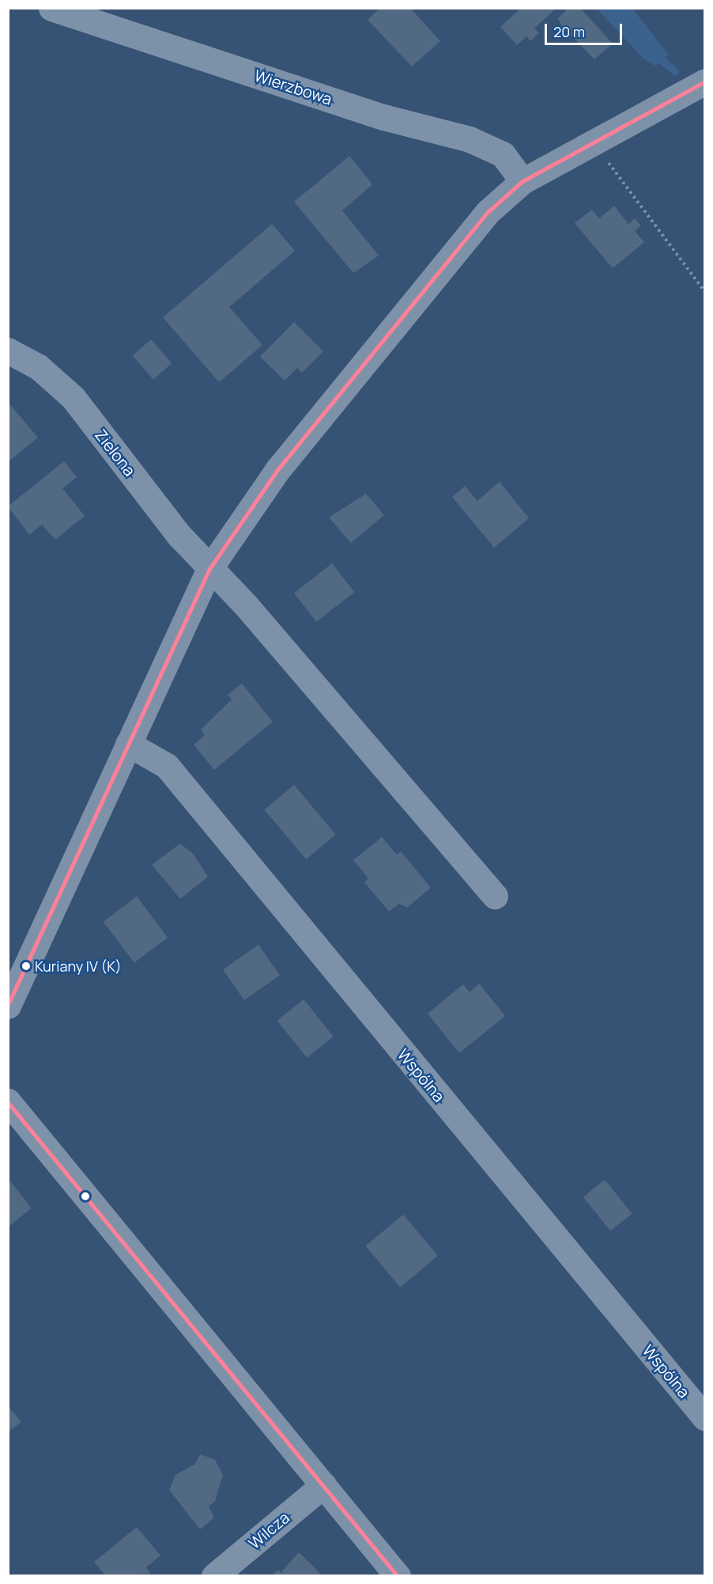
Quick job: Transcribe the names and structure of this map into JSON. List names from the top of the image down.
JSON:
{
  "streets": {
    "street": [
      "Wierzbowa",
      "Zielona",
      "Wspólna",
      "Wilcza"
    ]
  },
  "places": ["Kuriany IV (K)"],
  "scale_bar": "20 m"
}
